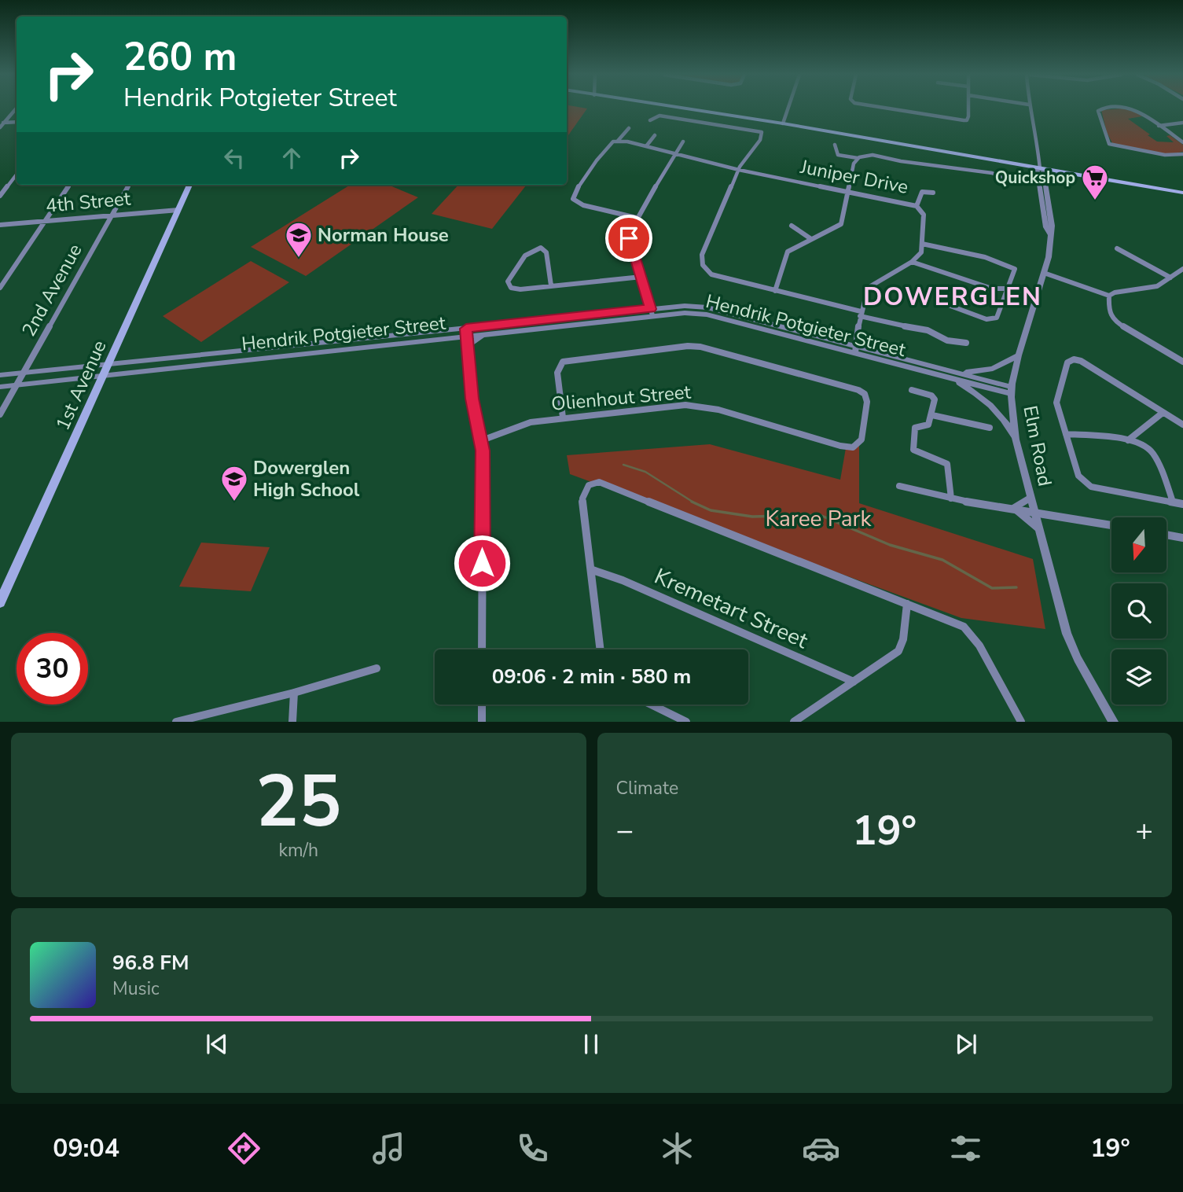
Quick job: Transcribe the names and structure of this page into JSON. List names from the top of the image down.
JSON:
{
  "streets": {
    "main road": ["1st Avenue"],
    "street": [
      "Juniper Drive",
      "4th Street",
      "2nd Avenue",
      "Hendrik Potgieter Street",
      "Olienhout Street",
      "Elm Road",
      "Kremetart Street"
    ]
  },
  "crossings": [
    ["4th Street", "2nd Avenue"],
    ["4th Street", "1st Avenue"],
    ["2nd Avenue", "Hendrik Potgieter Street"],
    ["Hendrik Potgieter Street", "1st Avenue"],
    ["Hendrik Potgieter Street", "Elm Road"]
  ],
  "districts": ["DOWERGLEN"],
  "parks": ["Karee Park"],
  "places": {
    "supermarket": ["Quickshop"],
    "school or university": ["Norman House", "Dowerglen High School"]
  },
  "north": "bottom",
  "page": {
    "turn": ["260 m", "Hendrik Potgieter Street"],
    "limit": "30",
    "trip": "09:06 · 2 min · 580 m",
    "tile": [
      ["25", "km/h"],
      "Climate"
    ],
    "heat": ["−", "19°", "+"],
    "song": ["96.8 FM", "Music"],
    "tabs": ["09:04", "19°"]
  }
}
